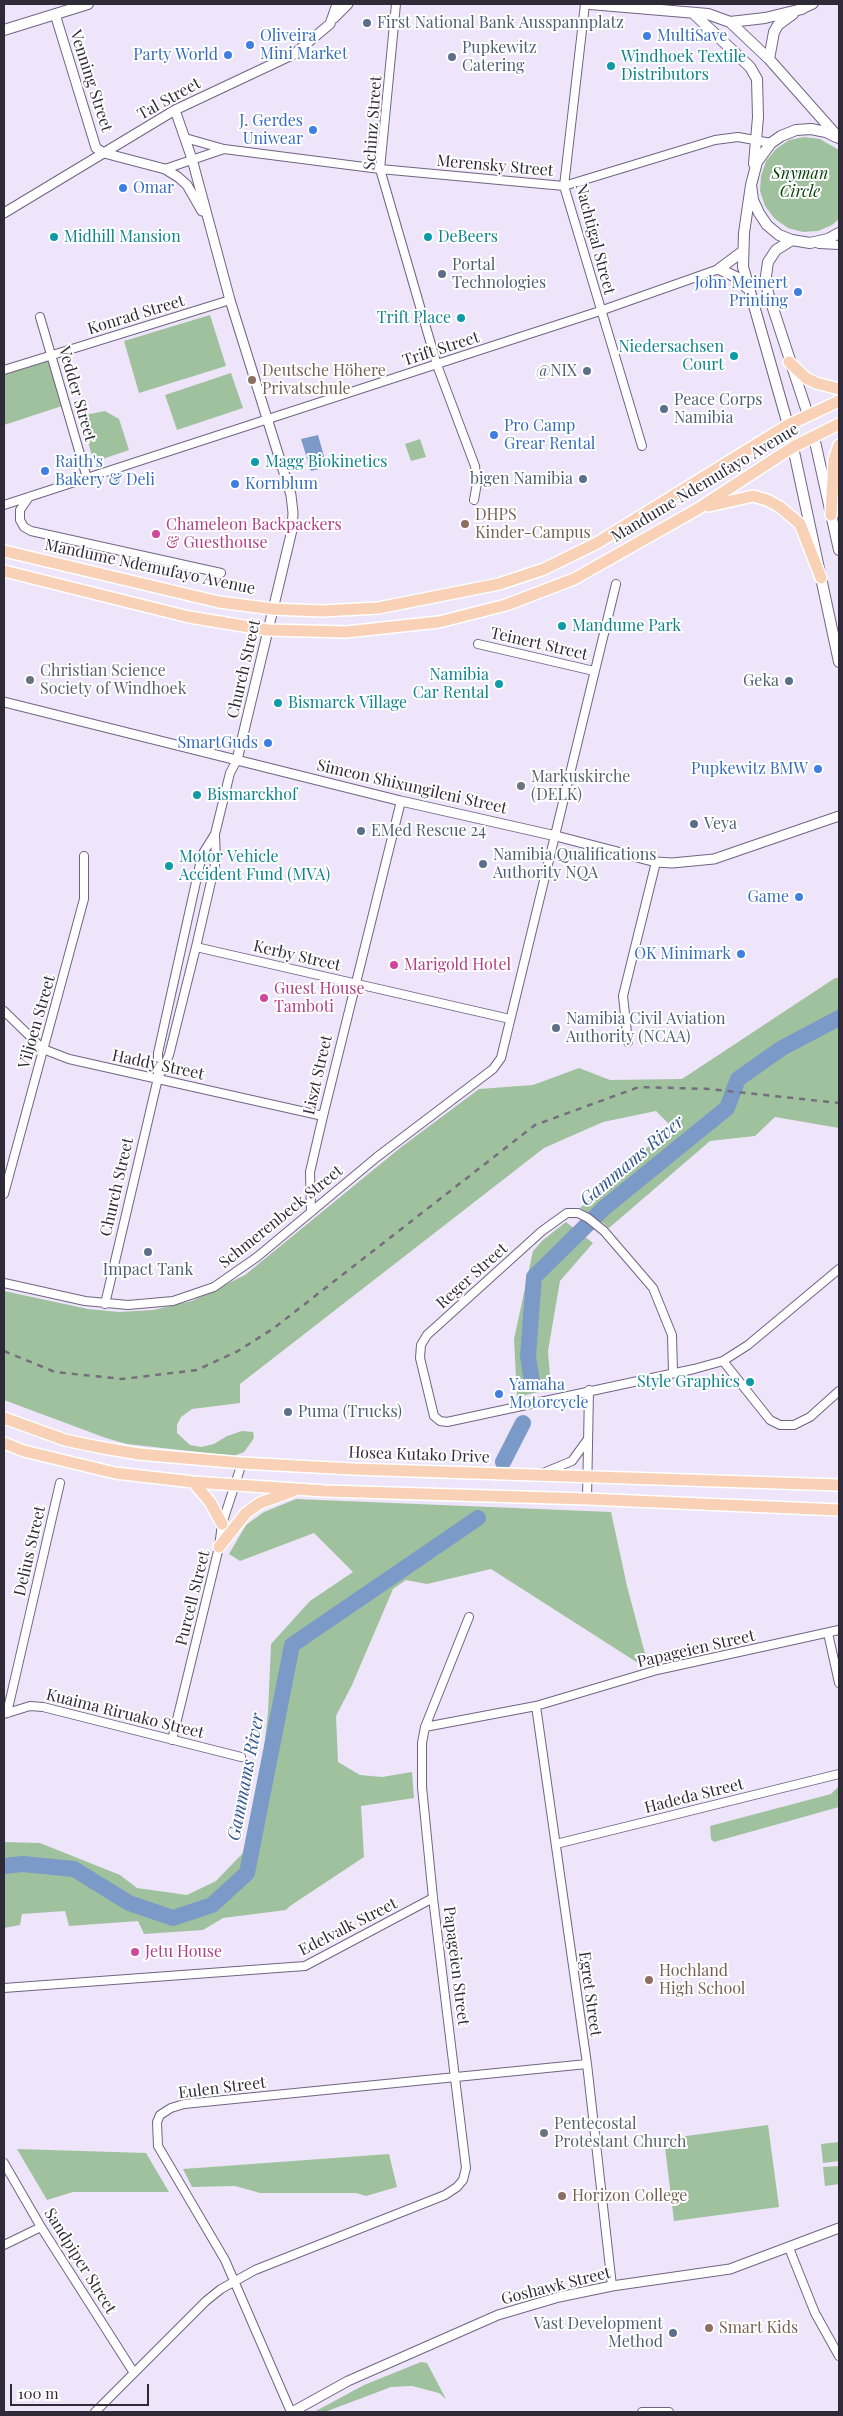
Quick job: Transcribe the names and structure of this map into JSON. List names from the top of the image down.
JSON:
{
  "streets": {
    "main road": ["Mandume Ndemufayo Avenue", "Hosea Kutako Drive"],
    "street": [
      "Venning Street",
      "Tal Street",
      "Schinz Street",
      "Merensky Street",
      "Nachtigal Street",
      "Konrad Street",
      "Trift Street",
      "Vedder Street",
      "Teinert Street",
      "Church Street",
      "Simeon Shixungileni Street",
      "Kerby Street",
      "Viljoen Street",
      "Haddy Street",
      "Liszt Street",
      "Schmerenbeck Street",
      "Reger Street",
      "Delius Street",
      "Purcell Street",
      "Papageien Street",
      "Kuaima Riruako Street",
      "Hadeda Street",
      "Edelvalk Street",
      "Egret Street",
      "Eulen Street",
      "Sandpiper Street",
      "Goshawk Street"
    ]
  },
  "crossings": [
    ["Venning Street", "Tal Street"],
    ["Venning Street", "Church Street"],
    ["Tal Street", "Church Street"],
    ["Schinz Street", "Merensky Street"],
    ["Schinz Street", "Trift Street"],
    ["Merensky Street", "Nachtigal Street"],
    ["Merensky Street", "Church Street"],
    ["Nachtigal Street", "Trift Street"],
    ["Konrad Street", "Vedder Street"],
    ["Konrad Street", "Church Street"],
    ["Trift Street", "Vedder Street"],
    ["Trift Street", "Church Street"],
    ["Mandume Ndemufayo Avenue", "Church Street"],
    ["Teinert Street", "Schmerenbeck Street"],
    ["Church Street", "Simeon Shixungileni Street"],
    ["Church Street", "Kerby Street"],
    ["Church Street", "Haddy Street"],
    ["Church Street", "Schmerenbeck Street"],
    ["Simeon Shixungileni Street", "Liszt Street"],
    ["Simeon Shixungileni Street", "Schmerenbeck Street"],
    ["Kerby Street", "Liszt Street"],
    ["Kerby Street", "Schmerenbeck Street"],
    ["Viljoen Street", "Haddy Street"],
    ["Haddy Street", "Liszt Street"],
    ["Liszt Street", "Schmerenbeck Street"],
    ["Hosea Kutako Drive", "Purcell Street"],
    ["Delius Street", "Kuaima Riruako Street"],
    ["Purcell Street", "Kuaima Riruako Street"],
    ["Papageien Street", "Edelvalk Street"],
    ["Papageien Street", "Egret Street"],
    ["Papageien Street", "Eulen Street"],
    ["Papageien Street", "Sandpiper Street"],
    ["Hadeda Street", "Egret Street"],
    ["Egret Street", "Eulen Street"],
    ["Egret Street", "Goshawk Street"],
    ["Eulen Street", "Goshawk Street"]
  ],
  "water": ["Gammams River"],
  "parks": ["Snyman Circle"],
  "places": [
    "First National Bank Ausspannplatz",
    "MultiSave",
    "Oliveira Mini Market",
    "Party World",
    "Pupkewitz Catering",
    "Windhoek Textile Distributors",
    "J. Gerdes Uniwear",
    "Omar",
    "Midhill Mansion",
    "DeBeers",
    "Portal Technologies",
    "John Meinert Printing",
    "Trift Place",
    "Niedersachsen Court",
    "@NIX",
    "Deutsche Höhere Privatschule",
    "Peace Corps Namibia",
    "Pro Camp Grear Rental",
    "Magg Biokinetics",
    "Raith's Bakery & Deli",
    "bigen Namibia",
    "Kornblum",
    "DHPS Kinder-Campus",
    "Chameleon Backpackers & Guesthouse",
    "Mandume Park",
    "Christian Science Society of Windhoek",
    "Geka",
    "Namibia Car Rental",
    "Bismarck Village",
    "SmartGuds",
    "Pupkewitz BMW",
    "Markuskirche (DELK)",
    "Bismarckhof",
    "Veya",
    "EMed Rescue 24",
    "Namibia Qualifications Authority NQA",
    "Motor Vehicle Accident Fund (MVA)",
    "Game",
    "OK Minimark",
    "Marigold Hotel",
    "Guest House Tamboti",
    "Namibia Civil Aviation Authority (NCAA)",
    "Impact Tank",
    "Style Graphics",
    "Yamaha Motorcycle",
    "Puma (Trucks)",
    "Jetu House",
    "Hochland High School",
    "Pentecostal Protestant Church",
    "Horizon College",
    "Smart Kids",
    "Vast Development Method"
  ],
  "scale_bar": "100 m"
}
